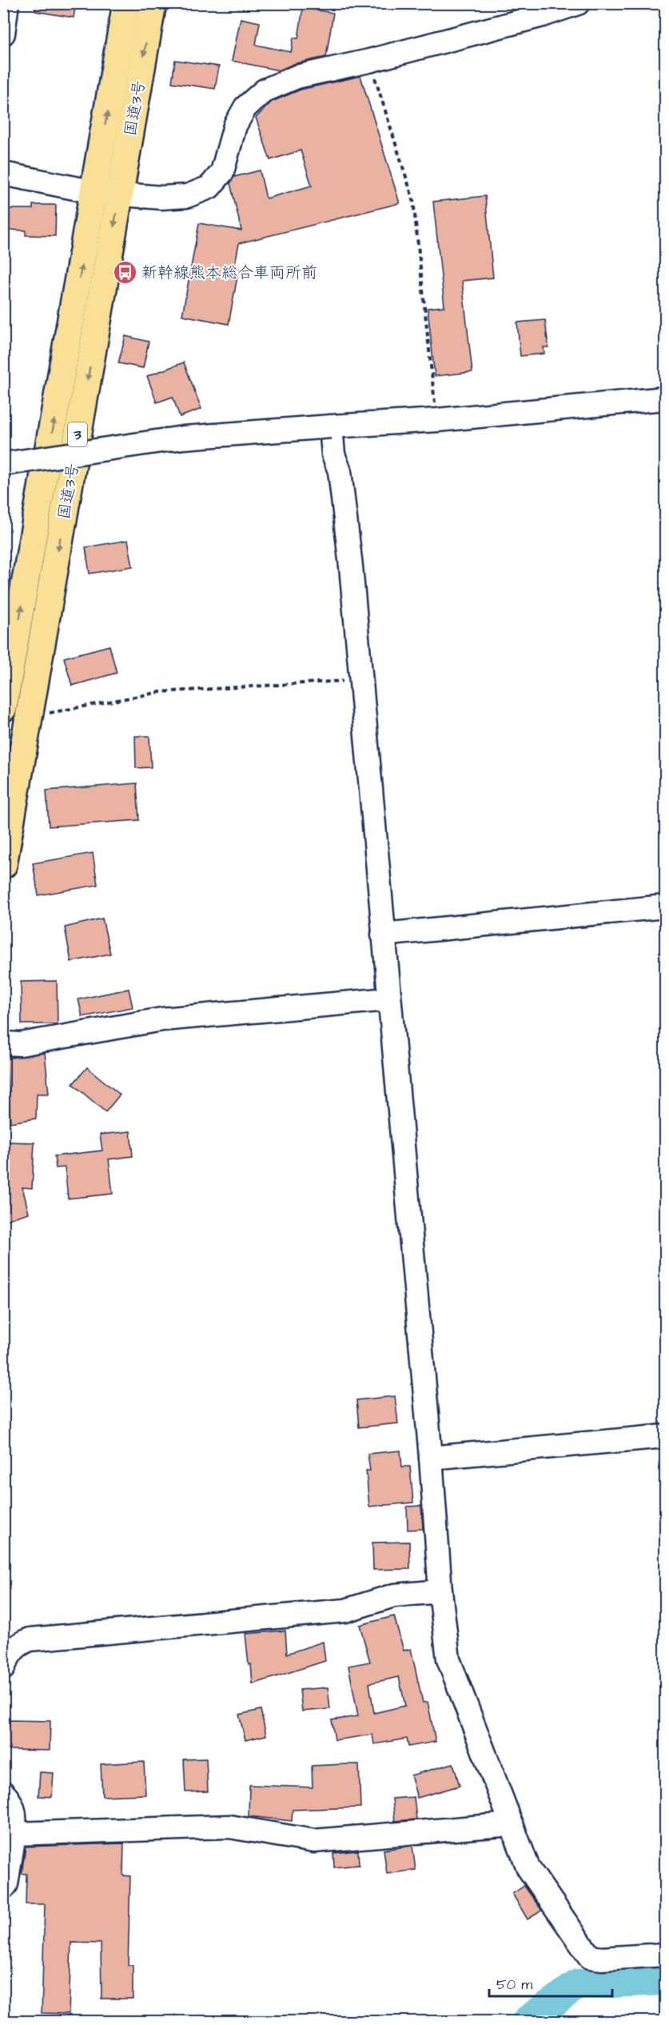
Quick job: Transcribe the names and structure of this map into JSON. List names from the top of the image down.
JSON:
{
  "streets": {
    "highway": ["国道3号", "3"]
  },
  "places": {
    "bus stop": ["新幹線熊本総合車両所前"]
  },
  "scale_bar": "50 m"
}
